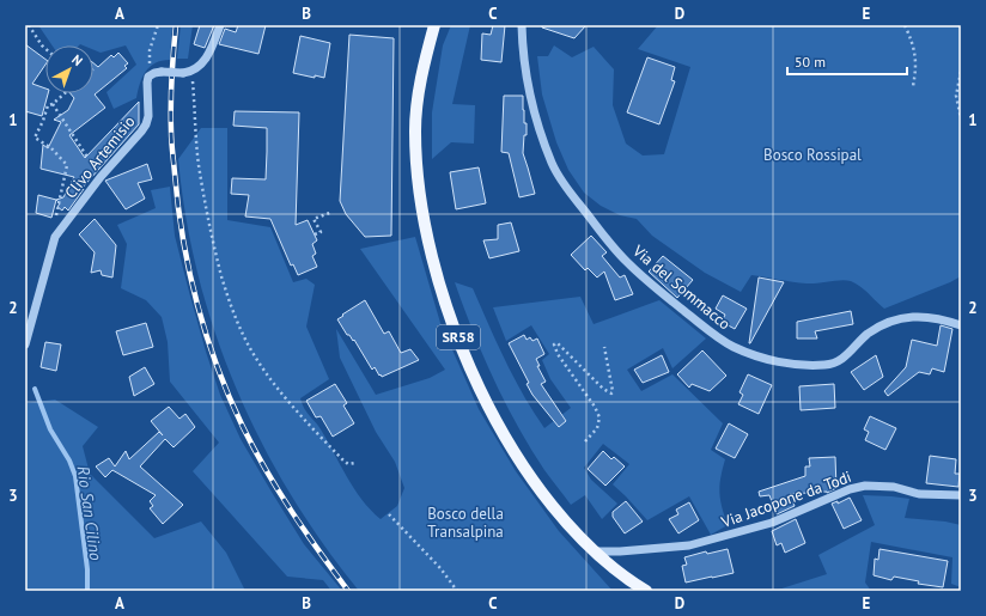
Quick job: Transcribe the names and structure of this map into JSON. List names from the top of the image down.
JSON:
{
  "streets": {
    "main road": ["SR58"],
    "street": ["Clivo Artemisio", "Via del Sommacco", "Via Jacopone da Todi"]
  },
  "crossings": [
    ["SR58", "Via Jacopone da Todi"]
  ],
  "water": ["Rio San Cilino"],
  "parks": ["Bosco Rossipal", "Bosco della Transalpina"],
  "scale_bar": "50 m",
  "north": "top right",
  "grid": {
    "columns": [
      "A",
      "B",
      "C",
      "D",
      "E"
    ],
    "rows": ["1", "2", "3"]
  }
}
